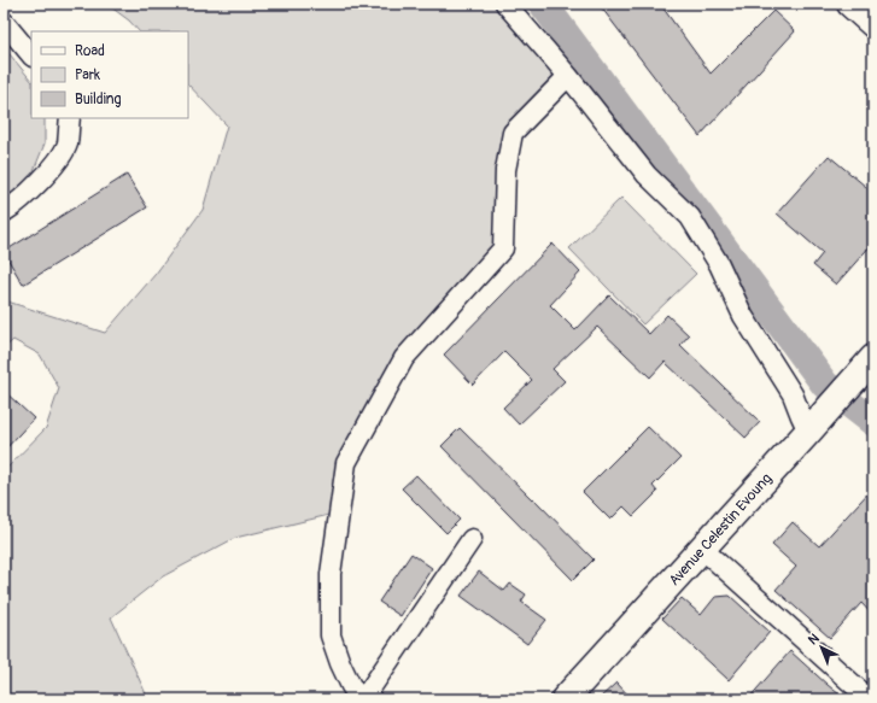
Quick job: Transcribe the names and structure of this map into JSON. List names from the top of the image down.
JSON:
{
  "streets": {
    "street": ["Avenue Celestin Evoung"]
  },
  "legend": ["Road", "Park", "Building"],
  "north": "top left"
}
